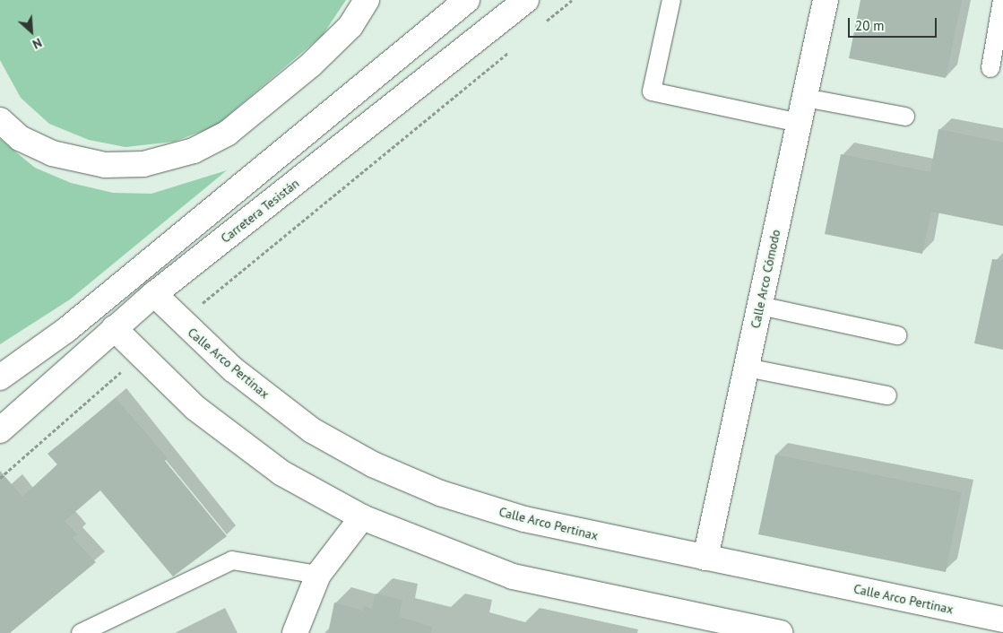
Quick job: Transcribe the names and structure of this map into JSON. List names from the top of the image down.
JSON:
{
  "streets": {
    "main road": ["Carretera Tesistán", "Calle Arco Cómodo", "Calle Arco Pertinax"]
  },
  "crossings": [
    ["Carretera Tesistán", "Calle Arco Pertinax"],
    ["Calle Arco Cómodo", "Calle Arco Pertinax"]
  ],
  "scale_bar": "20 m",
  "north": "bottom right"
}
